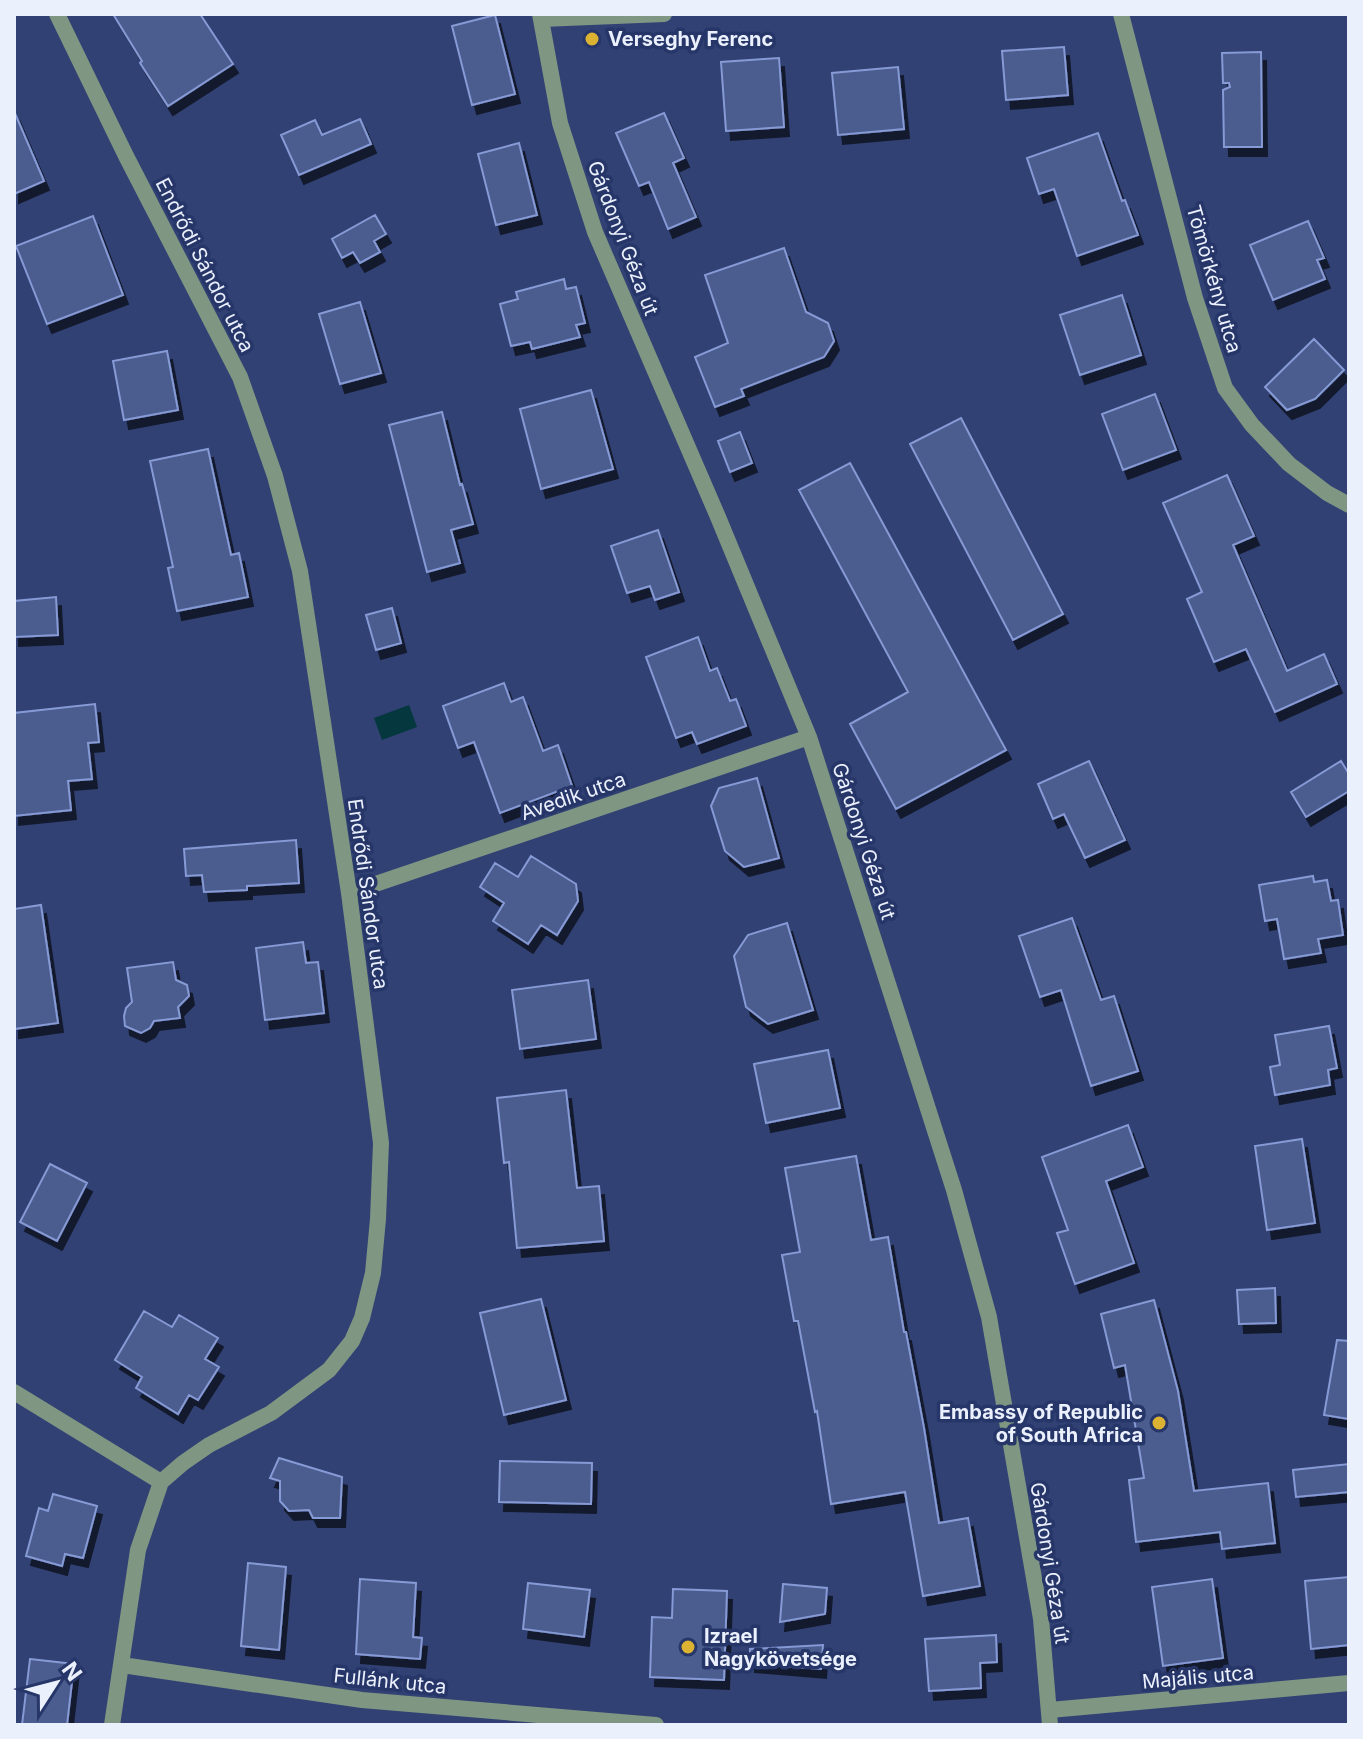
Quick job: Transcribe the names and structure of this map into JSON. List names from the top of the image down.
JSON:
{
  "streets": {
    "street": [
      "Gárdonyi Géza út",
      "Endrődi Sándor utca",
      "Tömörkény utca",
      "Avedik utca",
      "Majális utca",
      "Fullánk utca"
    ]
  },
  "crossings": [
    ["Gárdonyi Géza út", "Avedik utca"],
    ["Gárdonyi Géza út", "Majális utca"],
    ["Endrődi Sándor utca", "Avedik utca"]
  ],
  "places": ["Verseghy Ferenc", "Embassy of Republic of South Africa", "Izrael Nagykövetsége"],
  "north": "top right"
}
